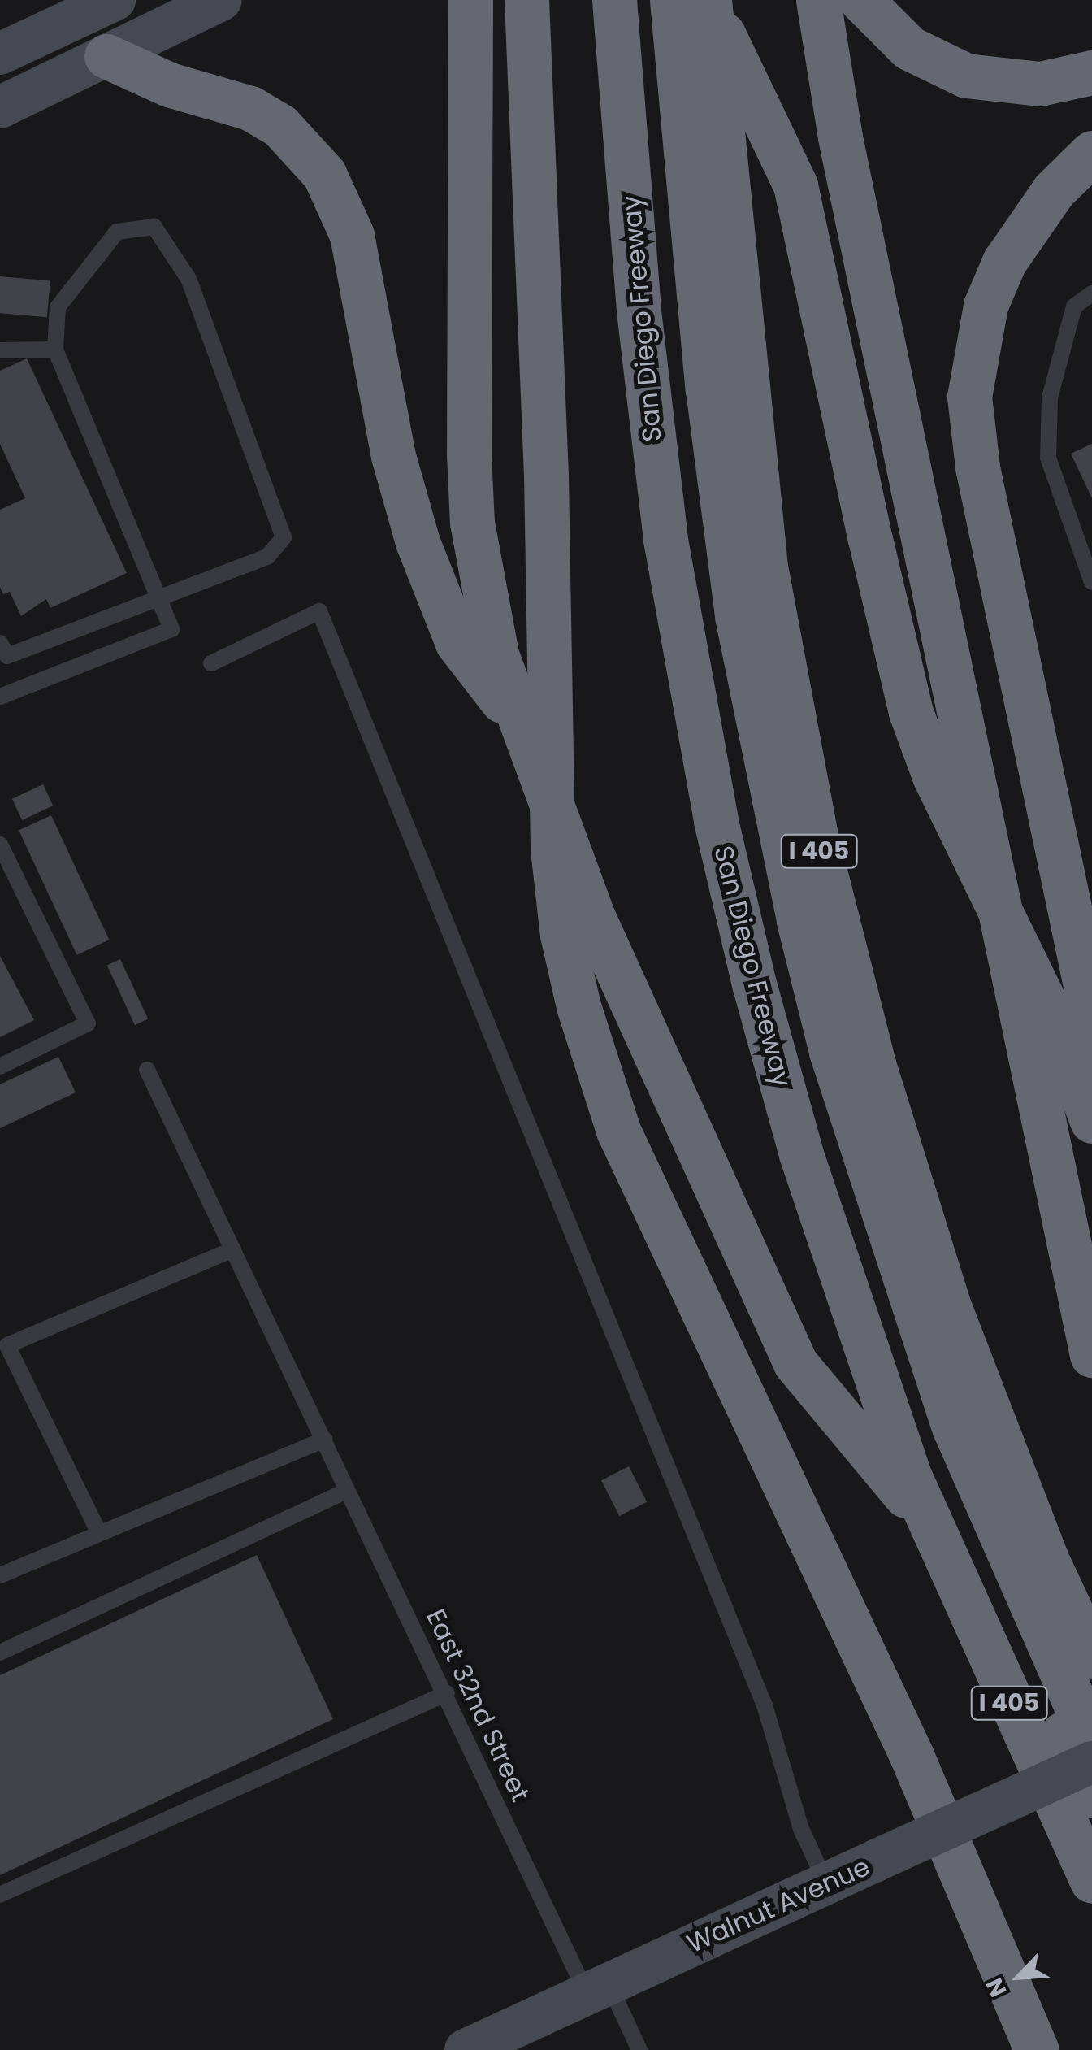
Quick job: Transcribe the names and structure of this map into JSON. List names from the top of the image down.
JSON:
{
  "streets": {
    "highway": ["San Diego Freeway", "I 405"],
    "street": ["Walnut Avenue"],
    "lane": ["East 32nd Street"]
  },
  "crossings": [
    ["East 32nd Street", "Walnut Avenue"]
  ],
  "north": "bottom left"
}
